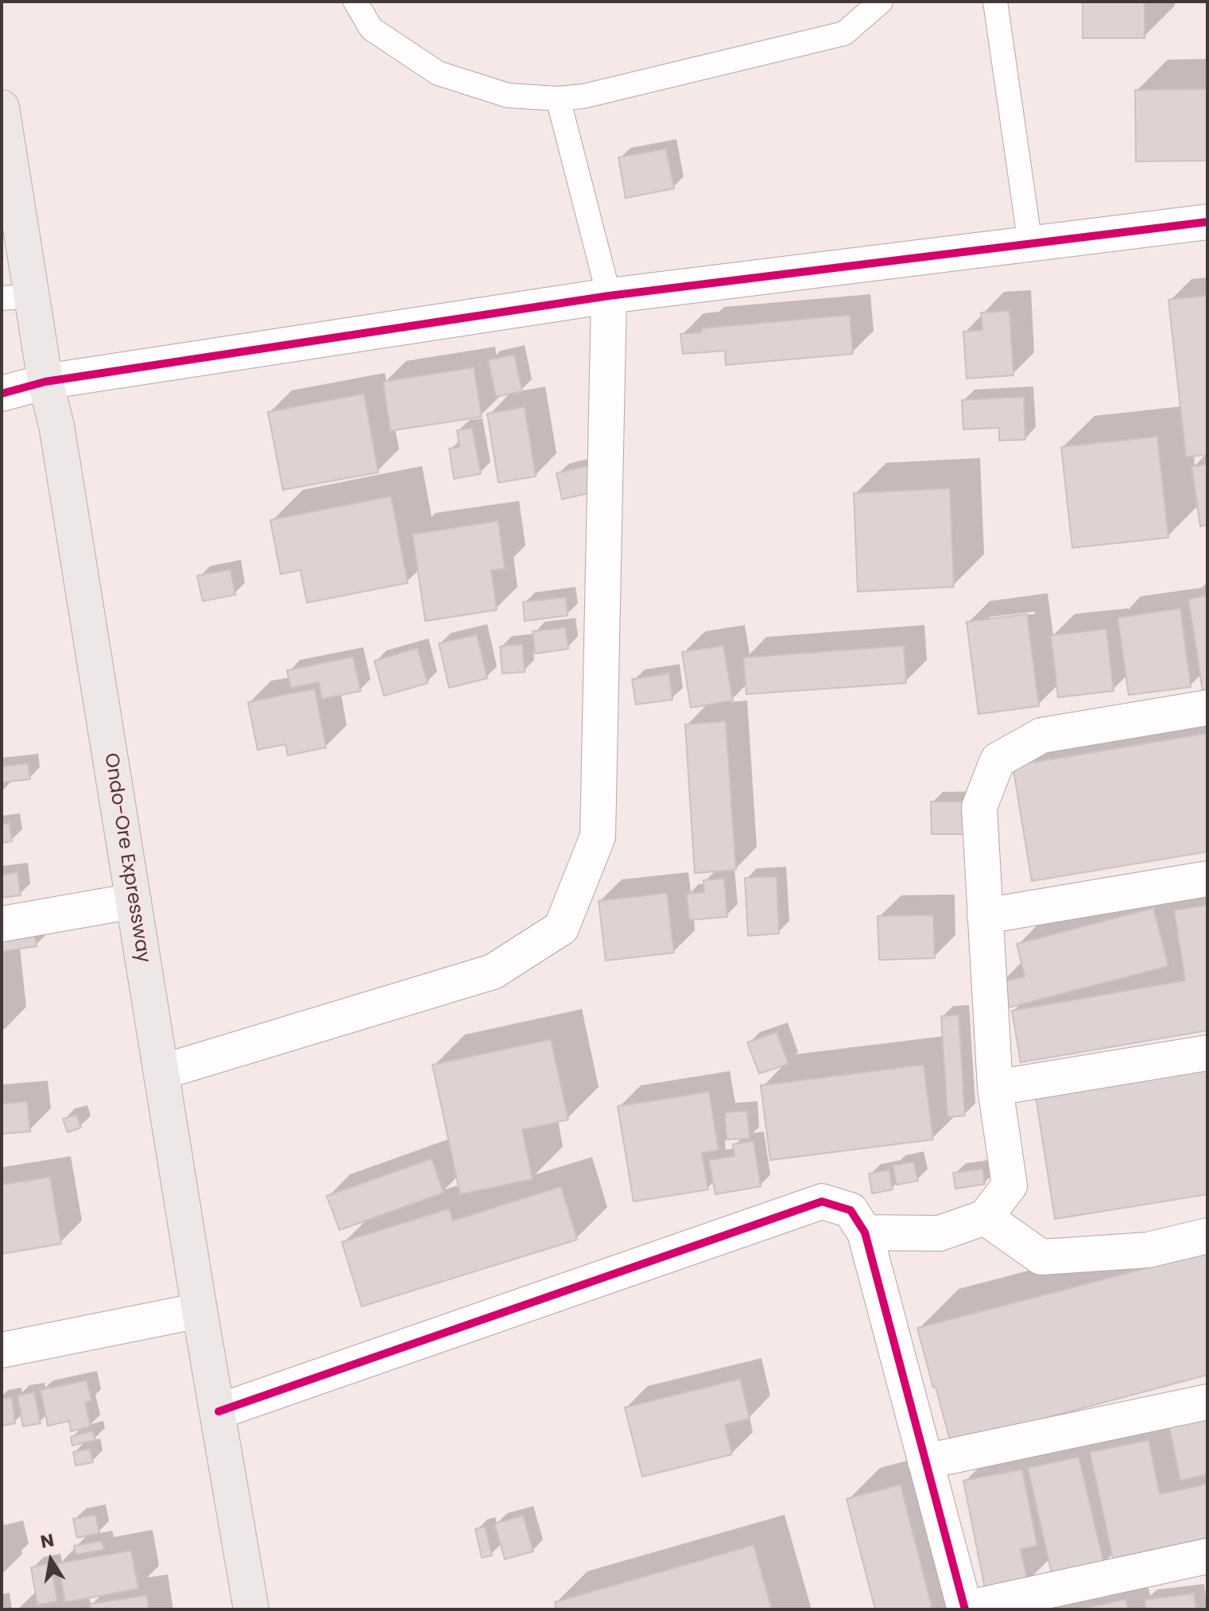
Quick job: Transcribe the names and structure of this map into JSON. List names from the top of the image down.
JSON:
{
  "streets": {
    "main road": ["Ondo-Ore Expressway"]
  },
  "north": "top"
}
